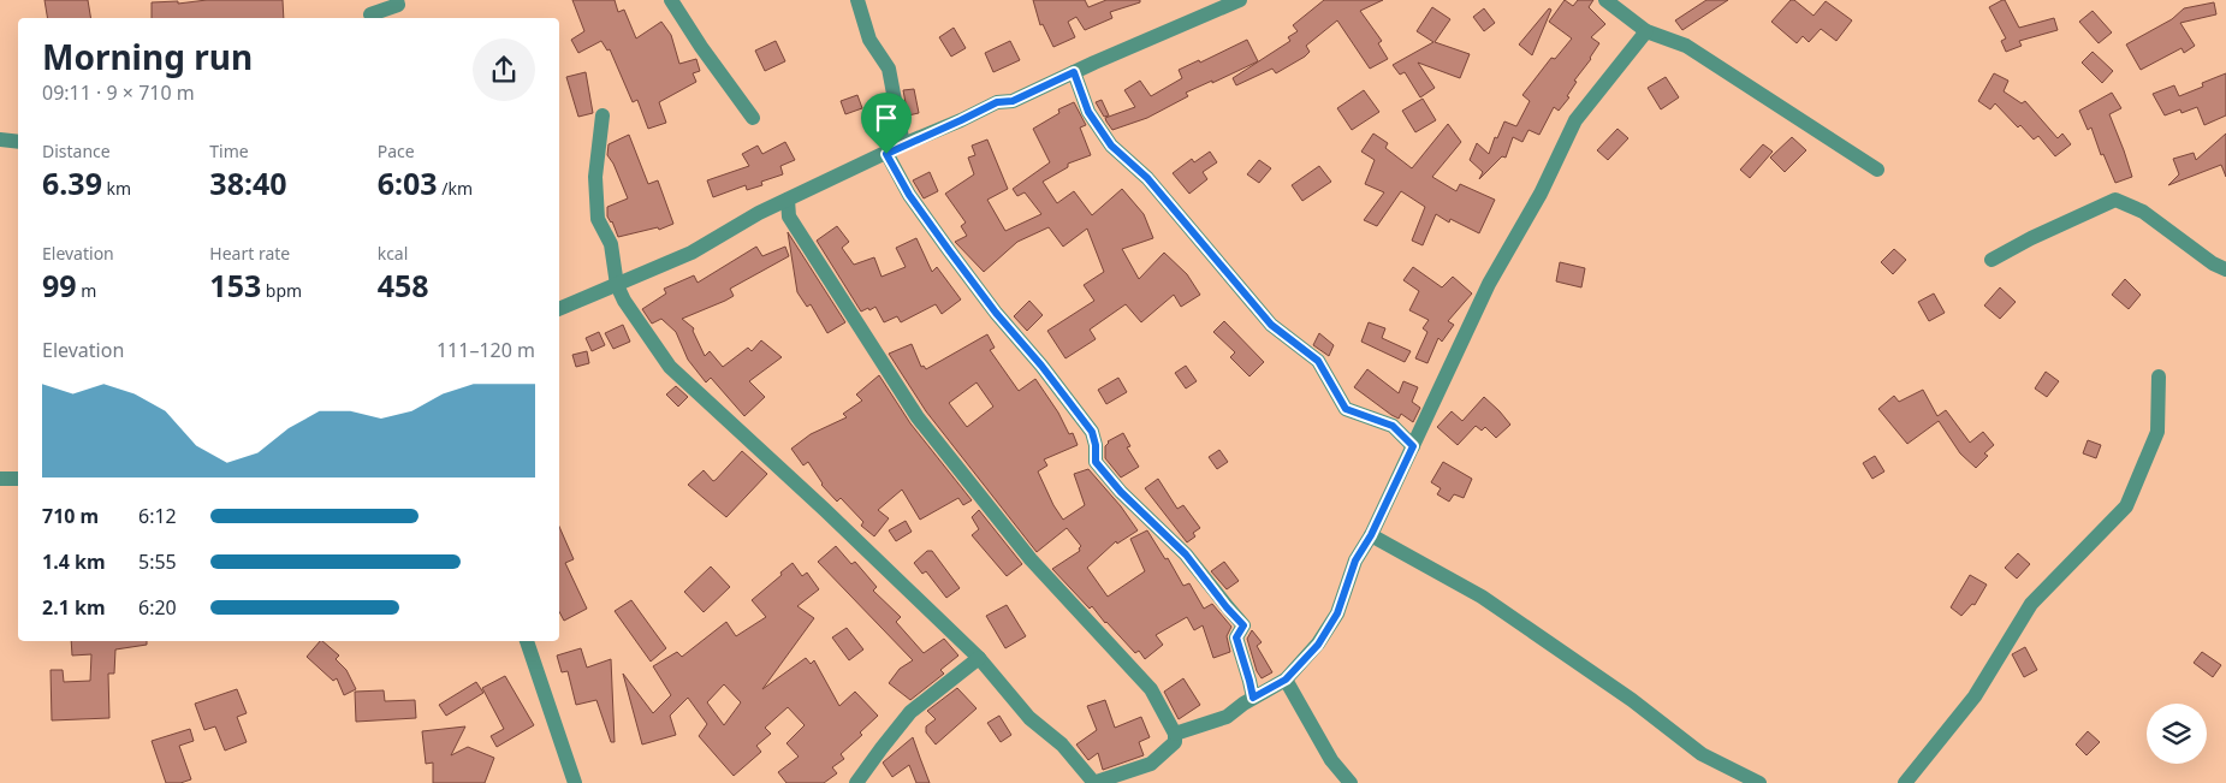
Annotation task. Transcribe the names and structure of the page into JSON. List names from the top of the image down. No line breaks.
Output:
{"page":{"heading":["Morning run","09:11 · 9 × 710 m"],"stats":[["Distance","6.39 km"],["Time","38:40"],["Pace","6:03 /km"],["Elevation","99 m"],["Heart rate","153 bpm"],["kcal","458"]],"chart":["Elevation","111–120 m"],"list":[{"name":"710 m","note":"6:12"},{"name":"1.4 km","note":"5:55"},{"name":"2.1 km","note":"6:20"}]}}
